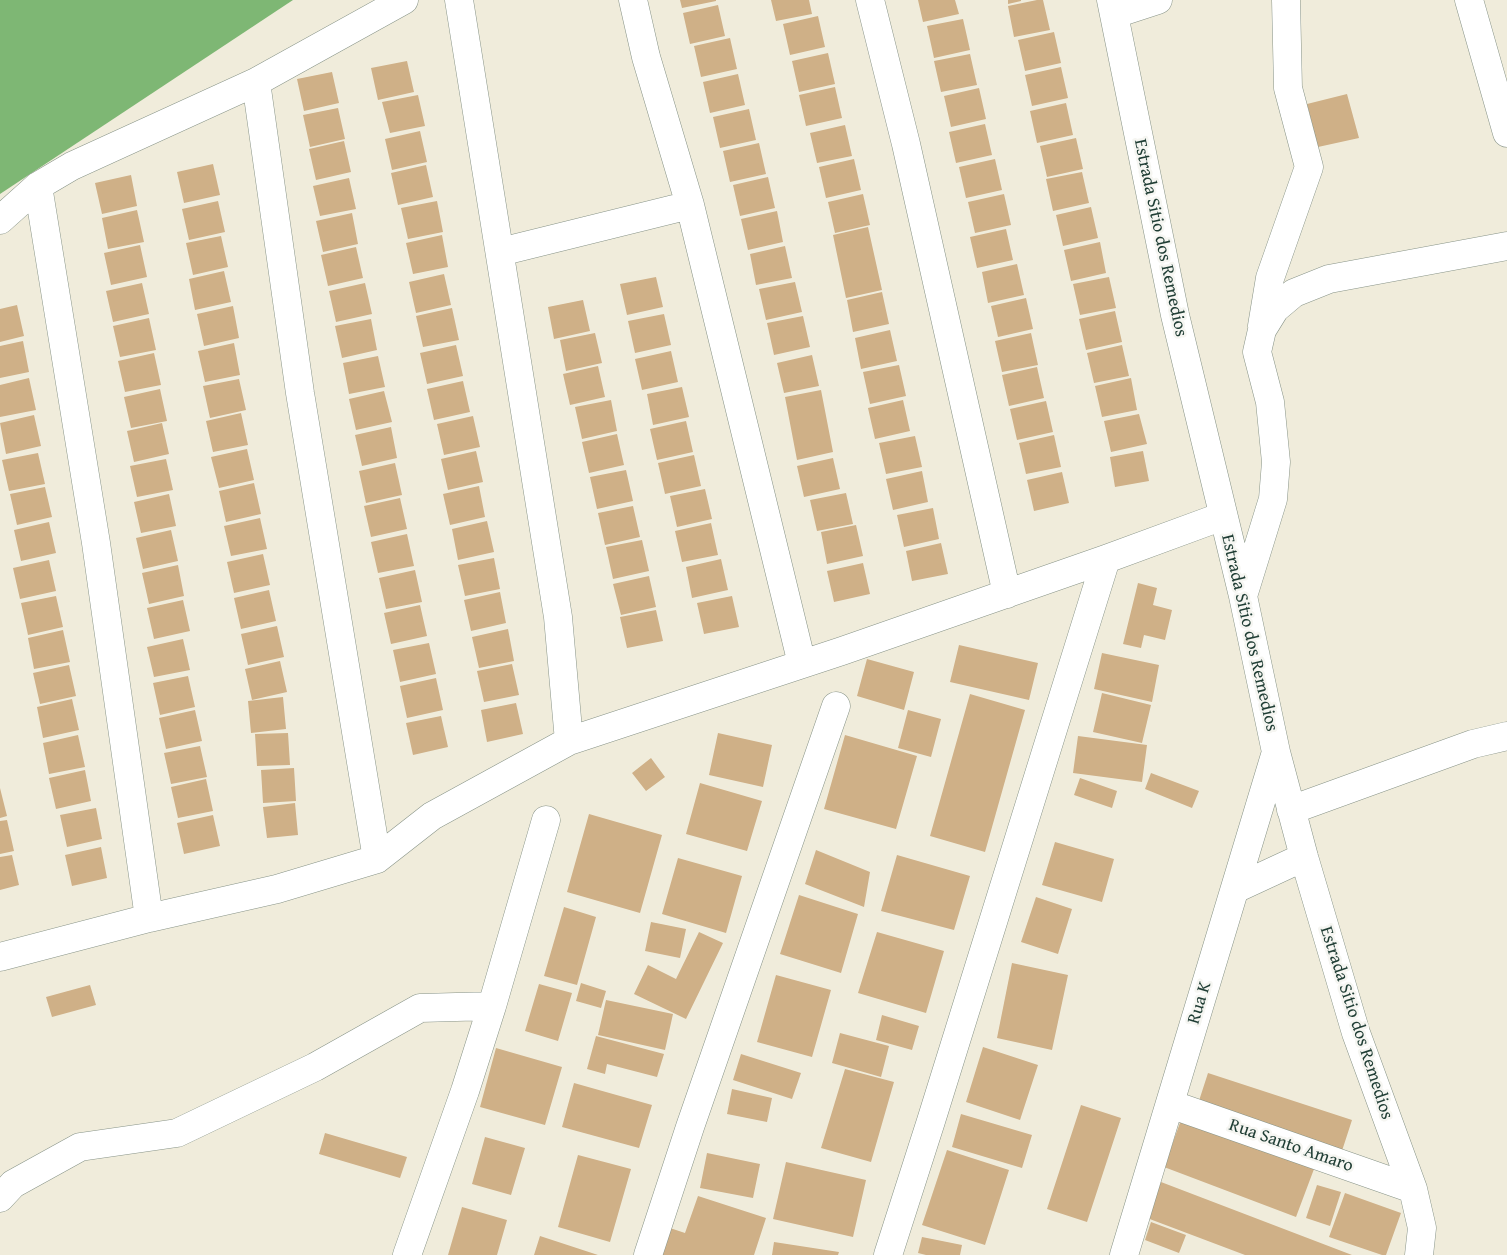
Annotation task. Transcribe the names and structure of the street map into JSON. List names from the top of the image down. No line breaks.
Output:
{"streets":{"street":["Estrada Sitio dos Remedios","Rua K","Rua Santo Amaro"]},"crossings":[["Estrada Sitio dos Remedios","Rua K"],["Estrada Sitio dos Remedios","Rua Santo Amaro"],["Rua K","Rua Santo Amaro"]]}
